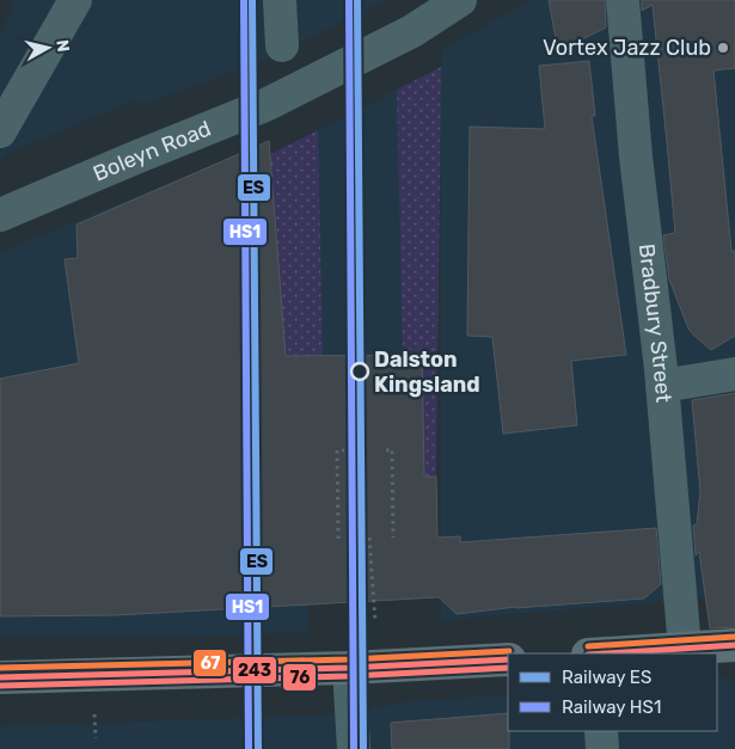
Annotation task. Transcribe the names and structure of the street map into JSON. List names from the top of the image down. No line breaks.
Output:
{"streets":{"street":["Boleyn Road","Bradbury Street"]},"places":["Vortex Jazz Club","Dalston Kingsland"],"lines":["rail line ES","rail line HS1","transit line 67","transit line 243","transit line 76"],"legend":["Railway ES","Railway HS1"],"north":"right"}
